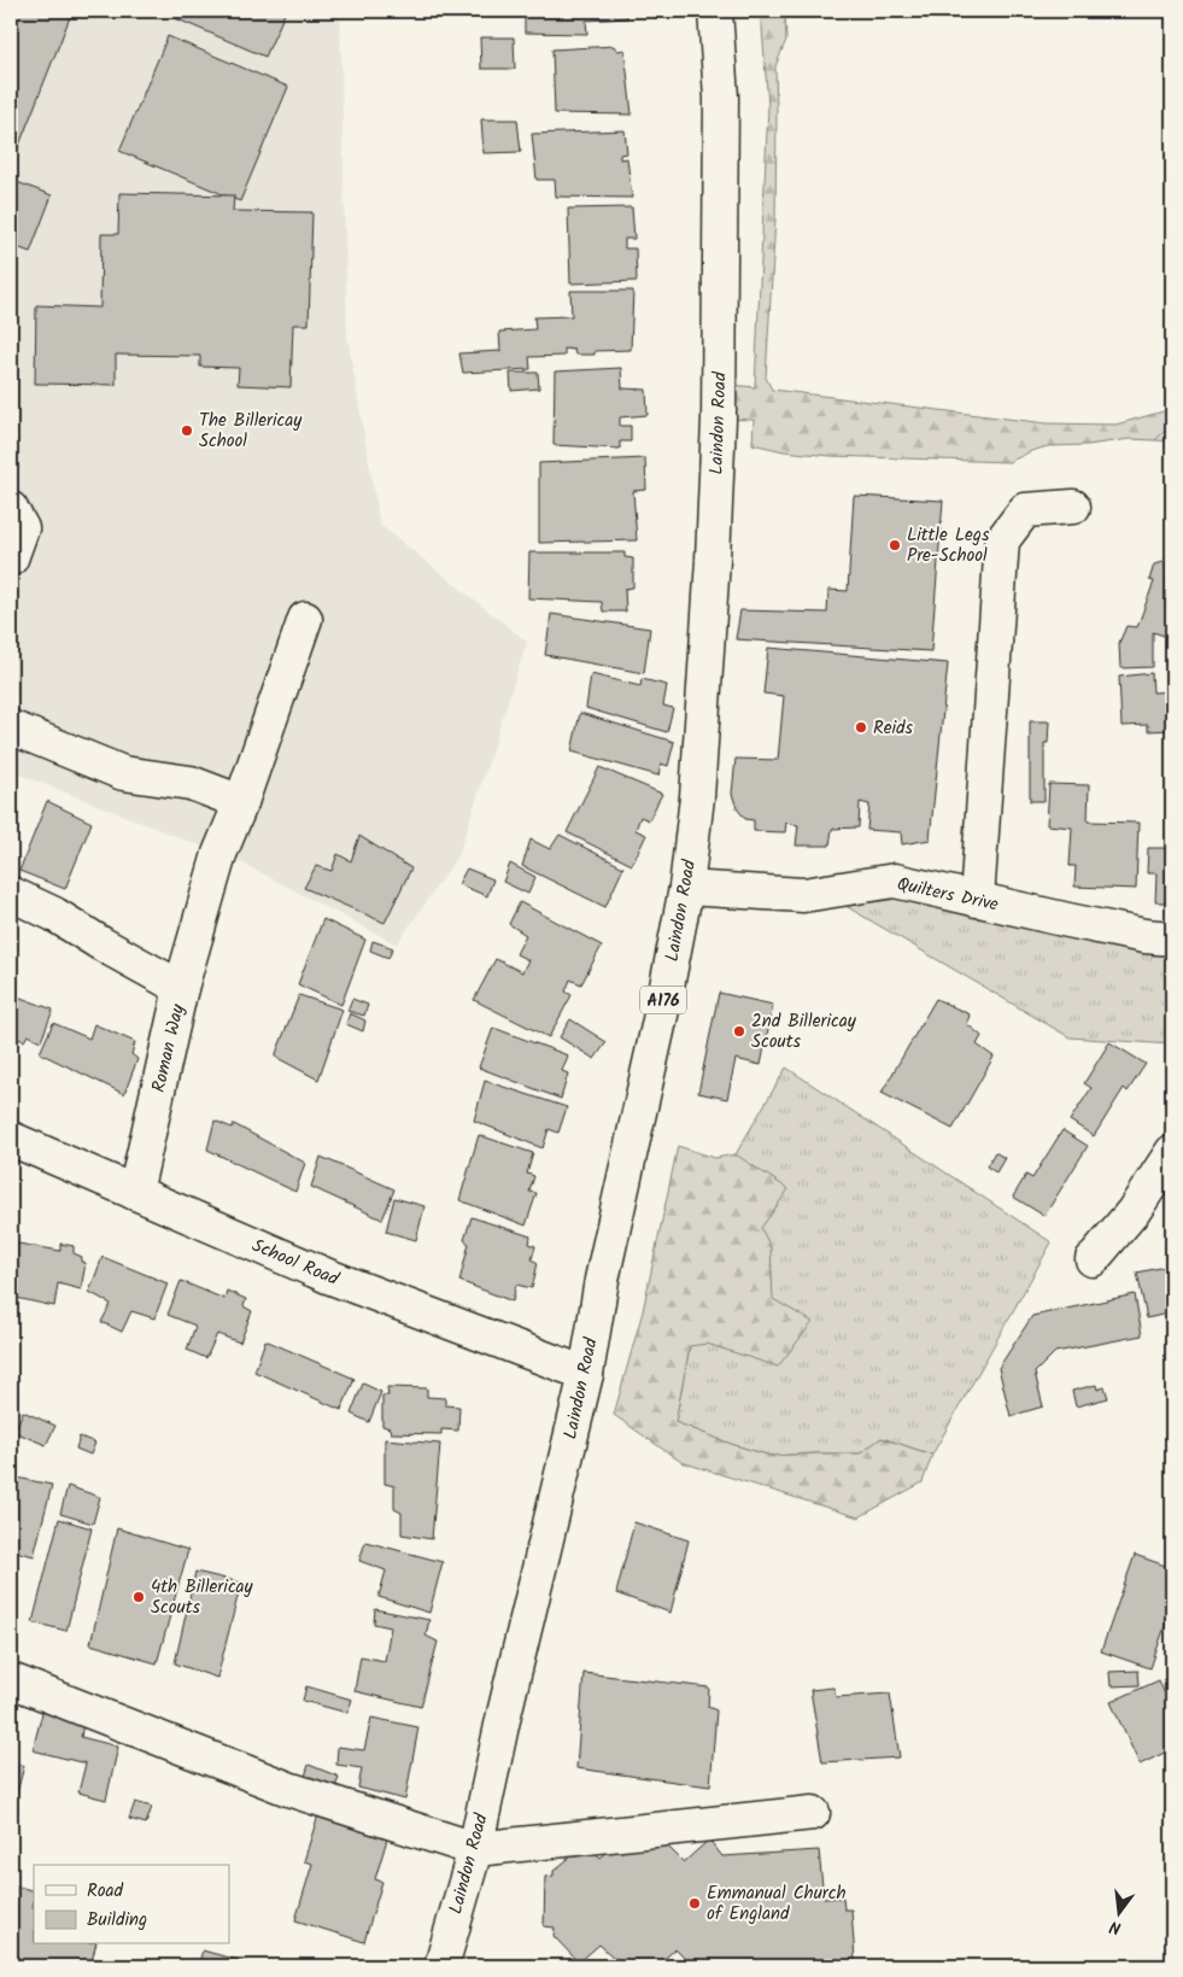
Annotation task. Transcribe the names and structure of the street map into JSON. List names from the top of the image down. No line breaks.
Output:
{"streets":{"main road":["Laindon Road","Quilters Drive","A176","Roman Way","School Road"]},"crossings":[["Laindon Road","Quilters Drive"],["Laindon Road","School Road"],["Roman Way","School Road"]],"places":["The Billericay School","Little Legs Pre-School","Reids","2nd Billericay Scouts","4th Billericay Scouts","Emmanual Church of England"],"legend":["Road","Building"],"north":"bottom"}
